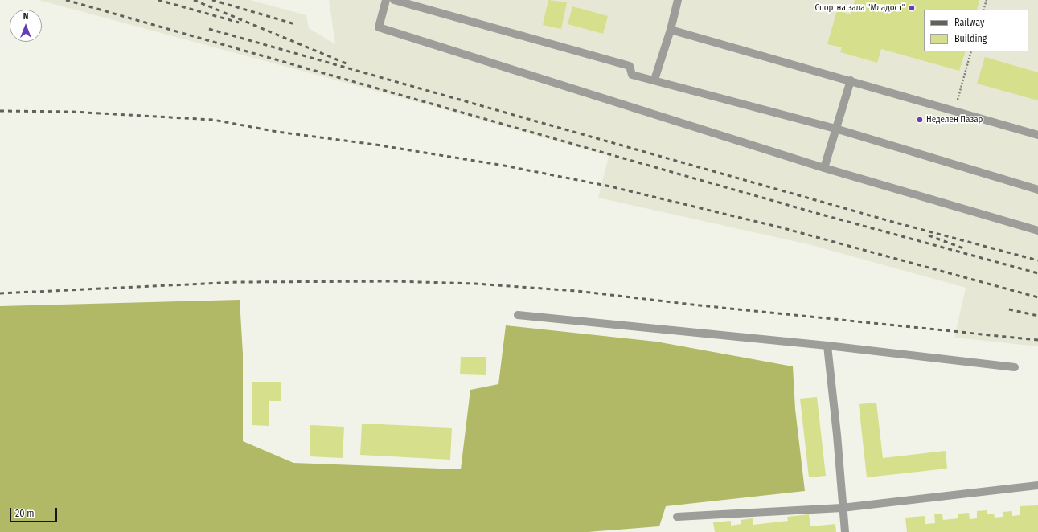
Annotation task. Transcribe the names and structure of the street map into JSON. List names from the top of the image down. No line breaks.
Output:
{"places":["Спортна зала \"Младост\"","Неделен Пазар"],"legend":["Railway","Building"],"scale_bar":"20 m","north":"top"}
